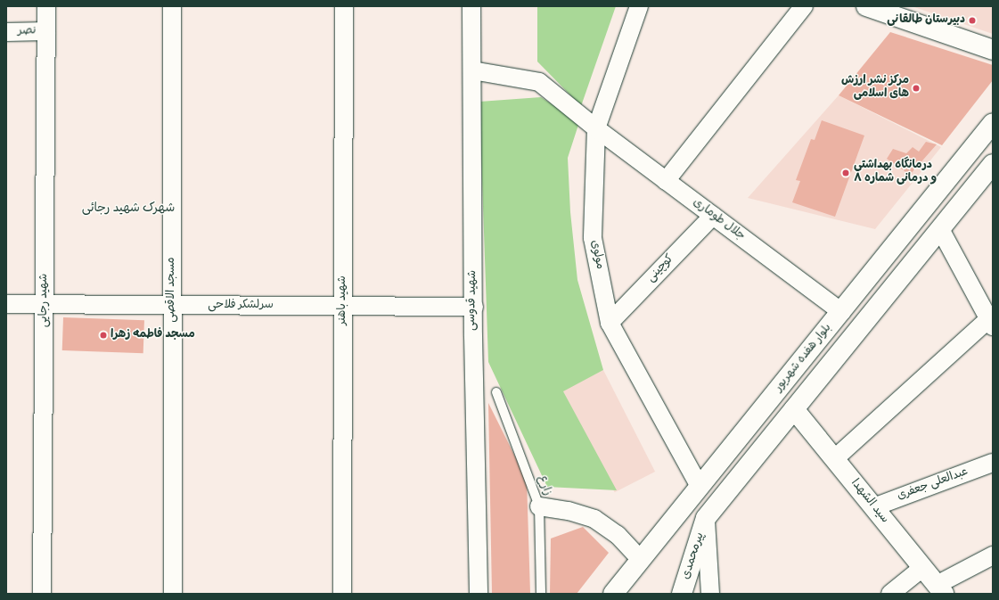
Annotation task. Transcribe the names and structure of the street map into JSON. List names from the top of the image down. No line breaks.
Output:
{"streets":{"main road":["بلوار هفده شهریور","سید الشهدا","پیرمحمدی"],"street":["نصر","جلال طوماری","مولوی","کوچینی","مسجد الاقصی","شهید رجایی","شهید باهنر","شهید قدوسی","سرلشکر فلاحی","عبدالعلی جعفری"],"lane":["زارع"]},"crossings":[["نصر","شهید رجایی"],["جلال طوماری","مولوی"],["جلال طوماری","کوچینی"],["جلال طوماری","شهید قدوسی"],["جلال طوماری","بلوار هفده شهریور"],["مولوی","کوچینی"],["مولوی","بلوار هفده شهریور"],["مسجد الاقصی","سرلشکر فلاحی"],["شهید رجایی","سرلشکر فلاحی"],["شهید باهنر","سرلشکر فلاحی"],["شهید قدوسی","سرلشکر فلاحی"],["عبدالعلی جعفری","سید الشهدا"]],"districts":["شهرک شهید رجائی"],"places":["دبیرستان طالقانی","مرکز نشر ارزش های اسلامی","درمانگاه بهداشتی و درمانی شماره ۸","مسجد فاطمه زهرا"]}
